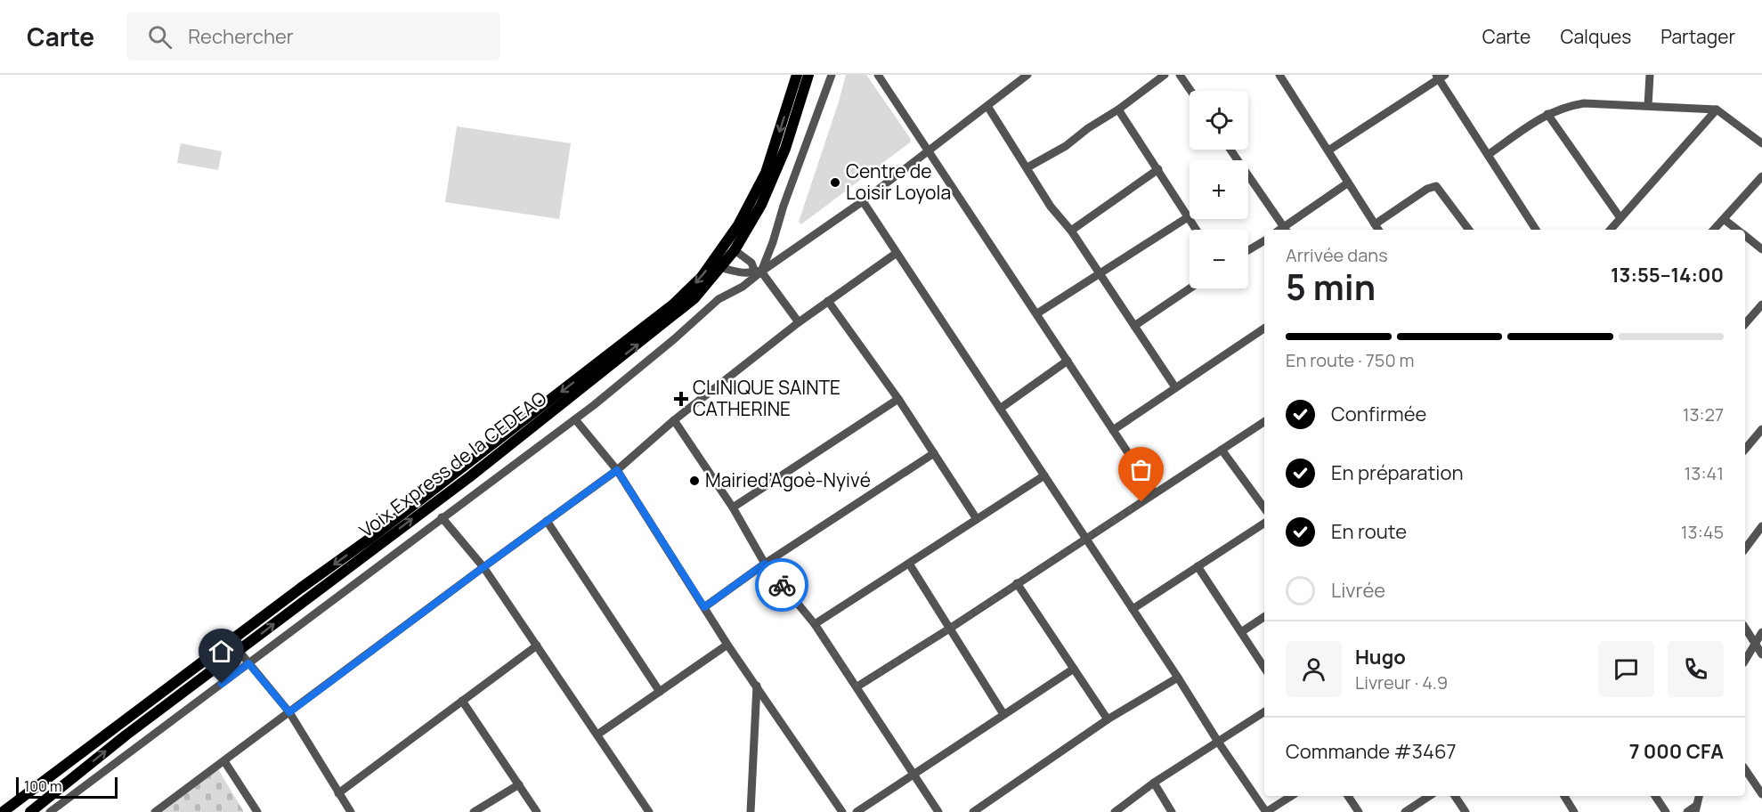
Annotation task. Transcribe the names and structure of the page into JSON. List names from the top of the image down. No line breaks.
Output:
{"streets":{"main road":["Voix Express de la CEDEAO"]},"places":{"other":["Centre de Loisir Loyola","Mairied'Agoè-Nyivé"],"health":["CLINIQUE SAINTE CATHERINE"]},"scale_bar":"100 m","page":{"header":"Carte","search":"Rechercher","nav":["Carte","Calques","Partager"],"map_buttons":["+","−"],"heading":["5 min","Arrivée dans","13:55–14:00"],"panel":["Hugo","Livreur · 4.9","Commande #3467","7 000 CFA"],"bar":"En route · 750 m","list":[["Confirmée","13:27"],["En préparation","13:41"],["En route","13:45"],"Livrée"],"scale":"100 m"}}
